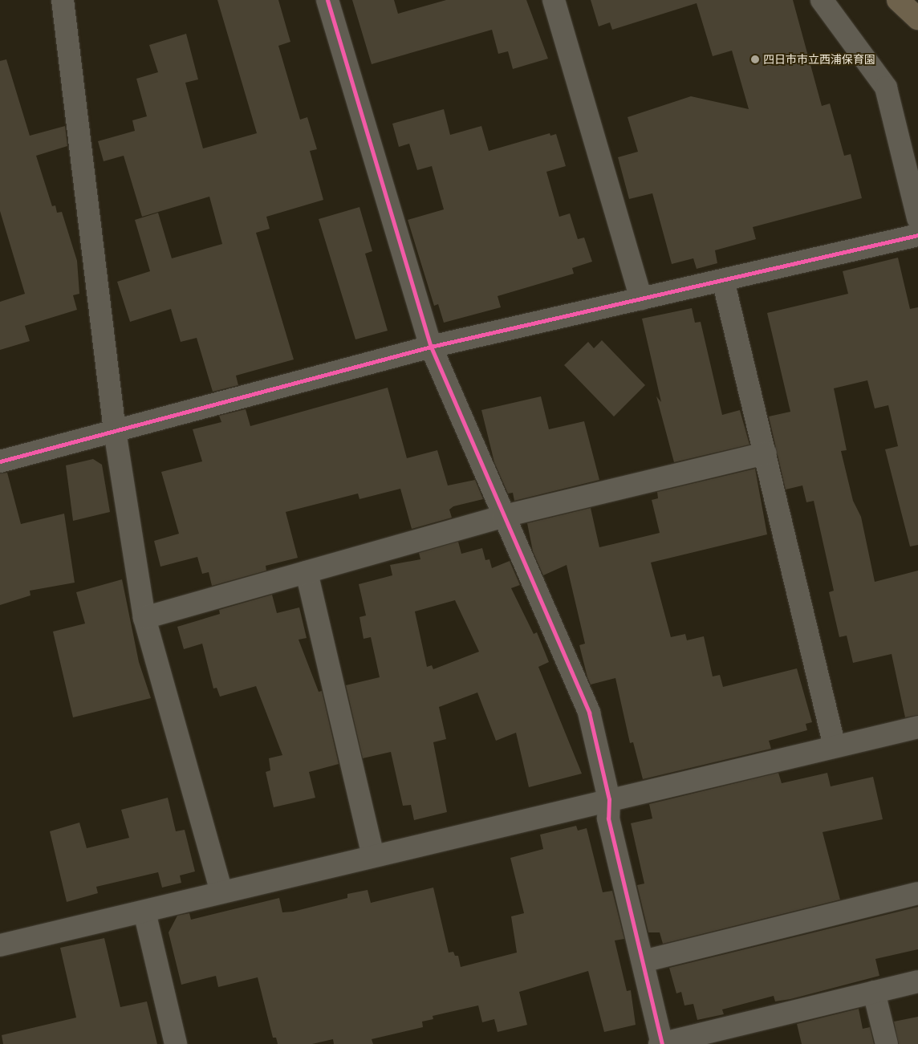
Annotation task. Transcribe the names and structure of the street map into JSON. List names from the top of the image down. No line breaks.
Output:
{"places":["四日市市立西浦保育園"]}
